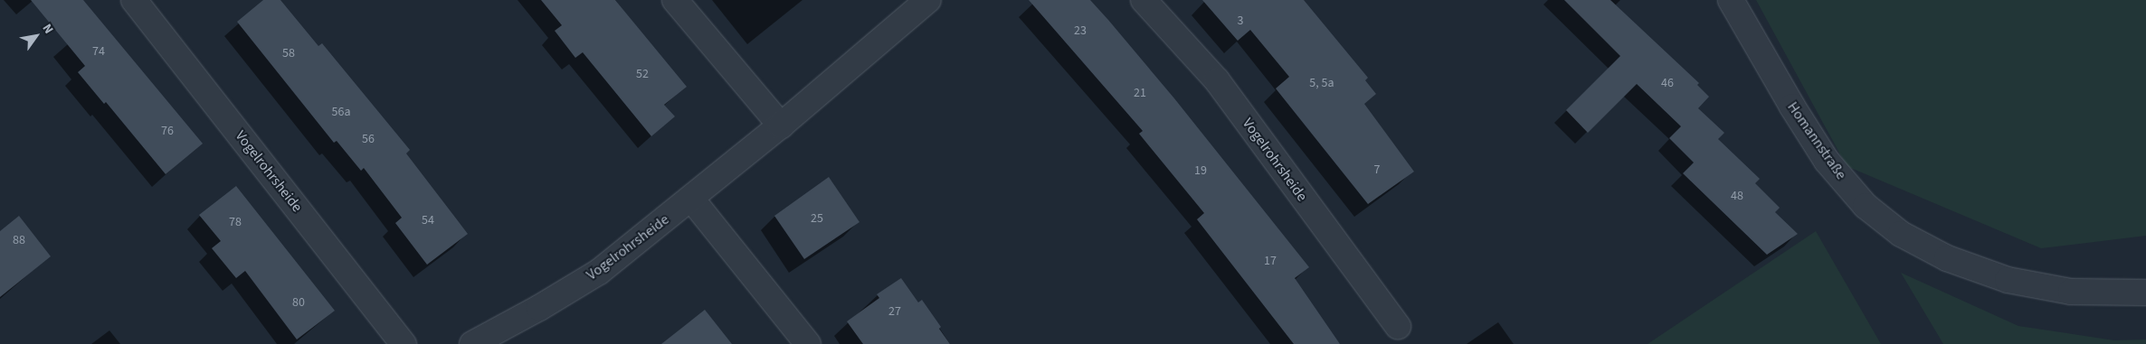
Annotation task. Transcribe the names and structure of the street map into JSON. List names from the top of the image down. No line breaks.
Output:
{"streets":{"street":["Homannstraße","Vogelrohrsheide"]},"house_numbers":["3","23","74","58","52","5, 5a","46","21","56a","76","56","7","19","48","25","54","78","88","17","80","27"],"north":"top right"}
